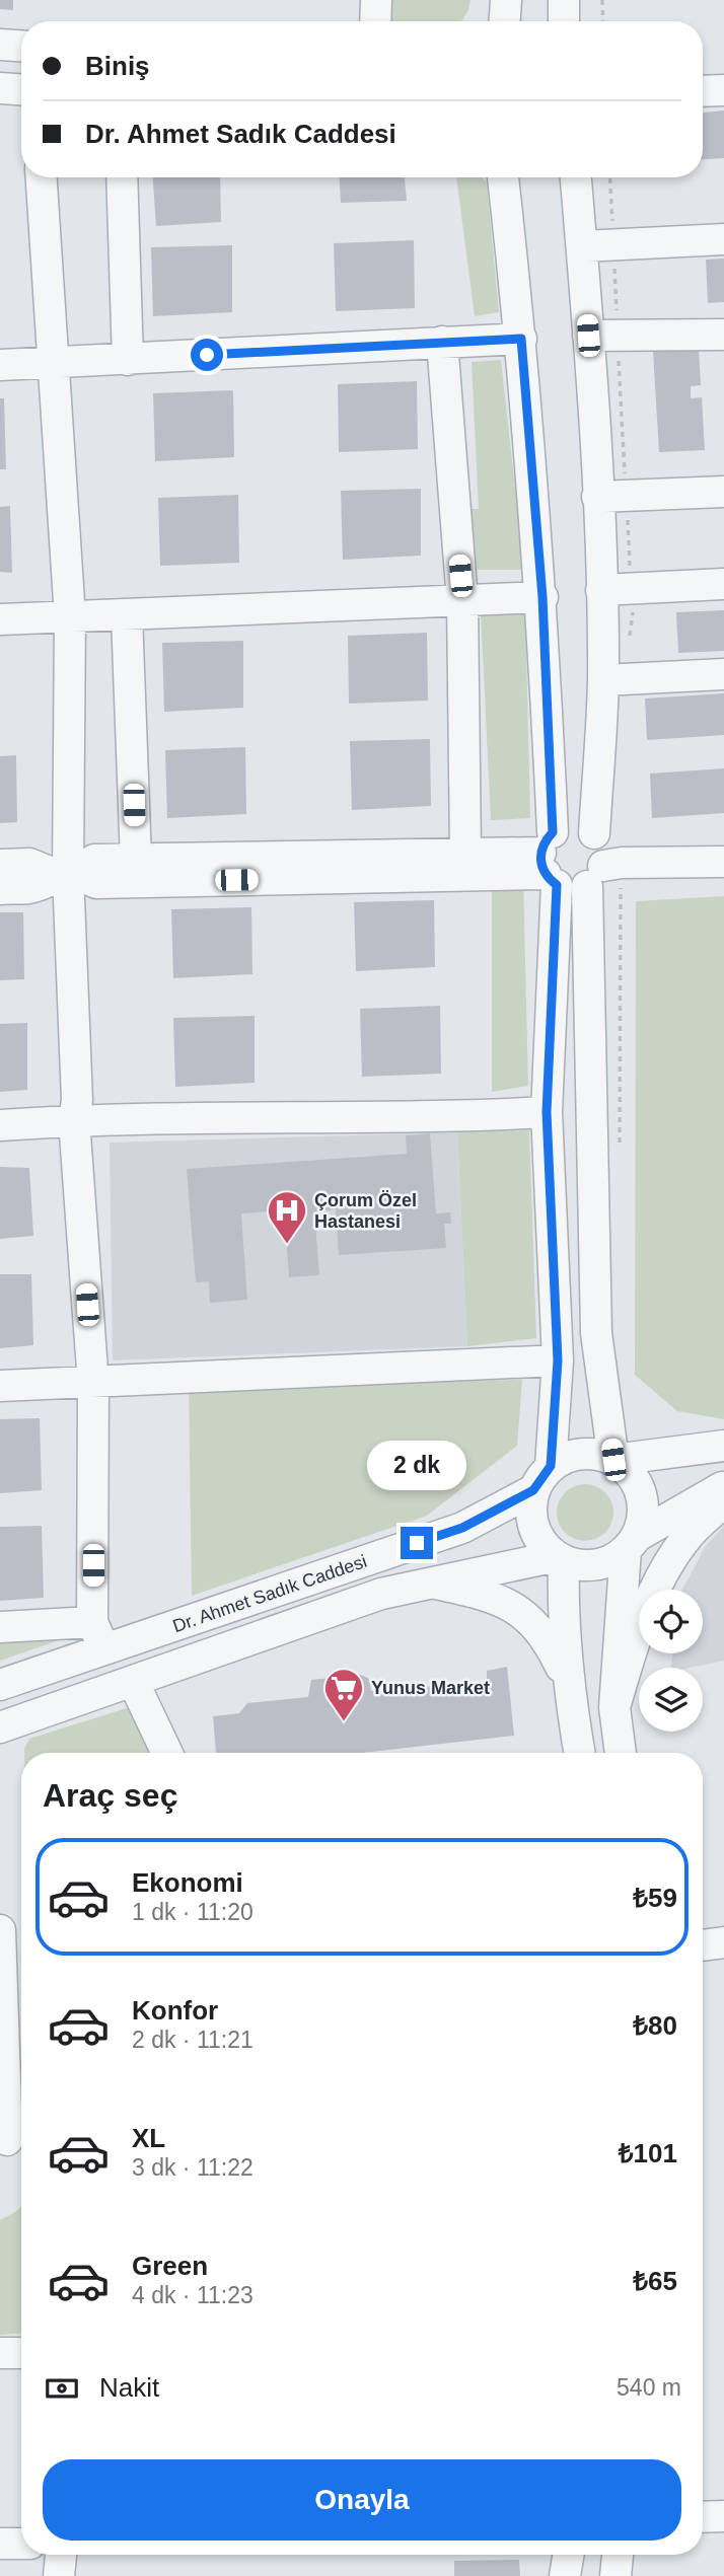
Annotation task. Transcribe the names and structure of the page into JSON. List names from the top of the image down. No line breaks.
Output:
{"streets":{"street":["Dr. Ahmet Sadık Caddesi"]},"places":{"hospital":["Çorum Özel Hastanesi"],"supermarket":["Yunus Market"]},"page":{"banner":["Biniş","Dr. Ahmet Sadık Caddesi"],"bubble":"2 dk","heading":"Araç seç","list":[{"name":"Ekonomi","note":"1 dk · 11:20","value":"₺59"},{"name":"Konfor","note":"2 dk · 11:21","value":"₺80"},{"name":"XL","note":"3 dk · 11:22","value":"₺101"},{"name":"Green","note":"4 dk · 11:23","value":"₺65"}],"pay":["Nakit","540 m"],"buttons":"Onayla"}}
